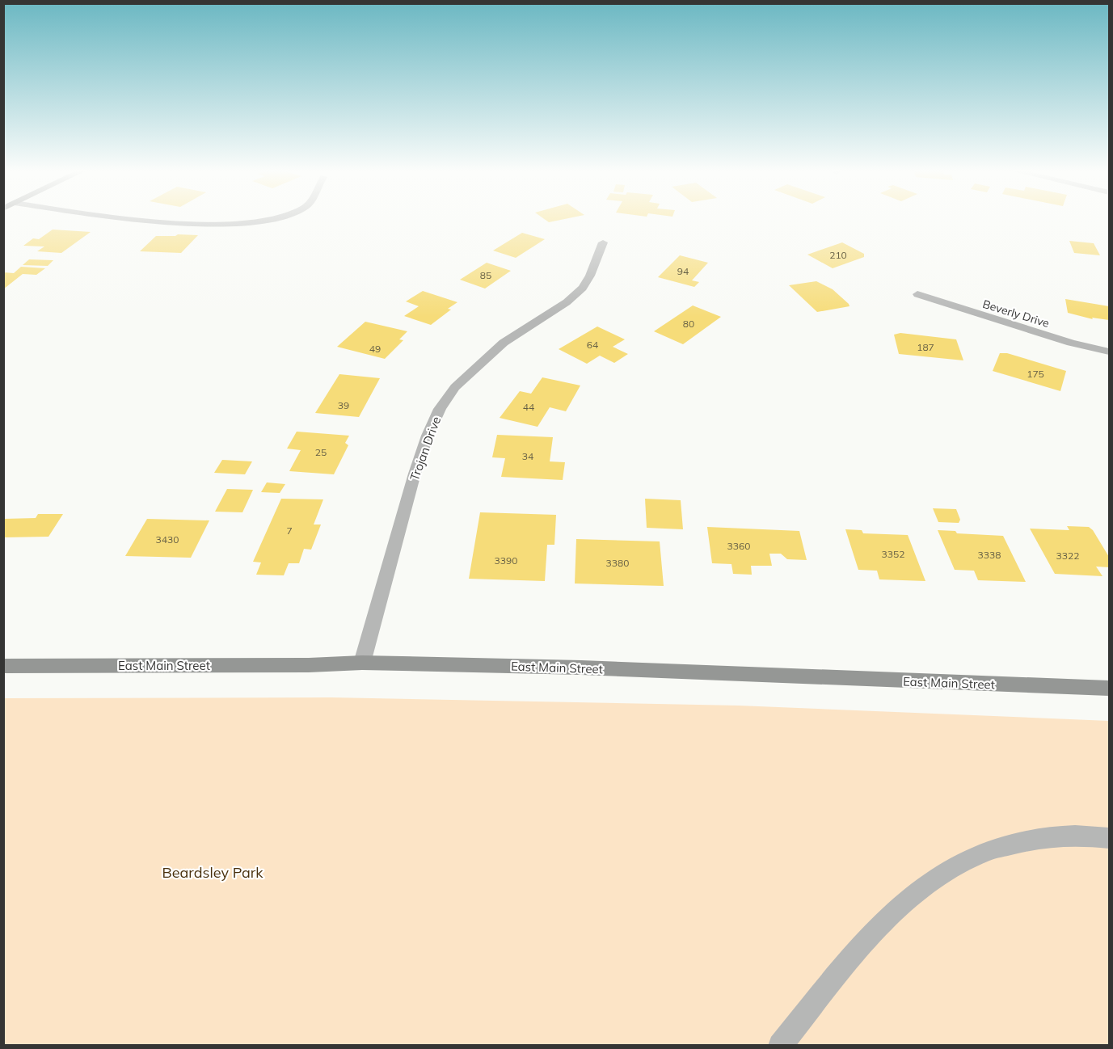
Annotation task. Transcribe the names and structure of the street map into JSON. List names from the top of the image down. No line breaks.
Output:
{"streets":{"main road":["East Main Street"],"street":["Beverly Drive","Trojan Drive"]},"crossings":[["Trojan Drive","East Main Street"]],"parks":["Beardsley Park"],"house_numbers":["210","94","85","80","64","187","49","175","39","44","25","34","7","3430","3360","3352","3338","3322","3390","3380"]}
